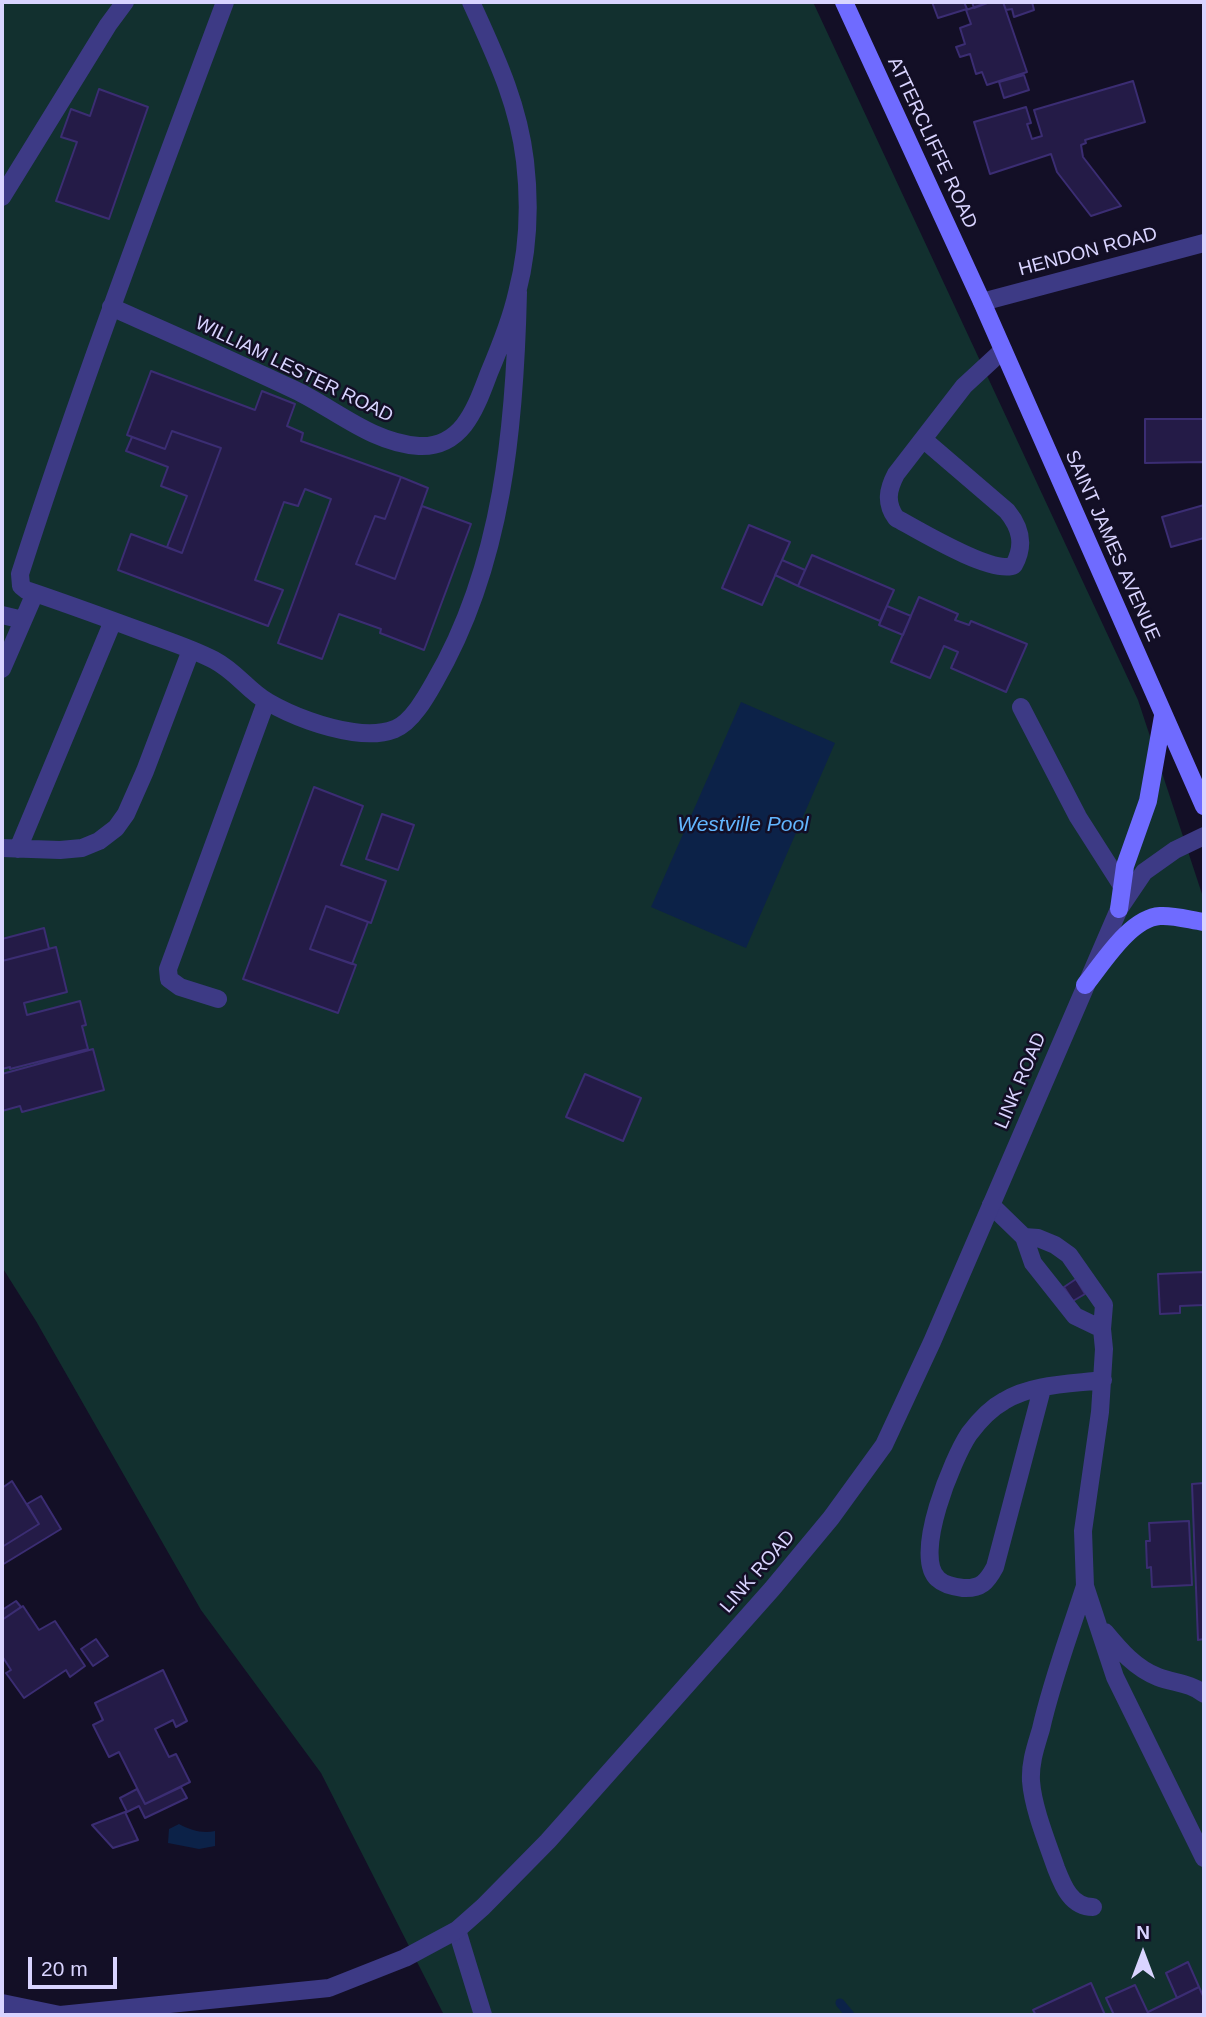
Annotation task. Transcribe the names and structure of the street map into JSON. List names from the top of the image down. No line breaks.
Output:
{"streets":{"main road":["ATTERCLIFFE ROAD","SAINT JAMES AVENUE"],"street":["HENDON ROAD","WILLIAM LESTER ROAD","LINK ROAD"]},"crossings":[["ATTERCLIFFE ROAD","HENDON ROAD"],["ATTERCLIFFE ROAD","SAINT JAMES AVENUE"],["HENDON ROAD","SAINT JAMES AVENUE"]],"water":["Westville Pool"],"scale_bar":"20 m","north":"top"}
